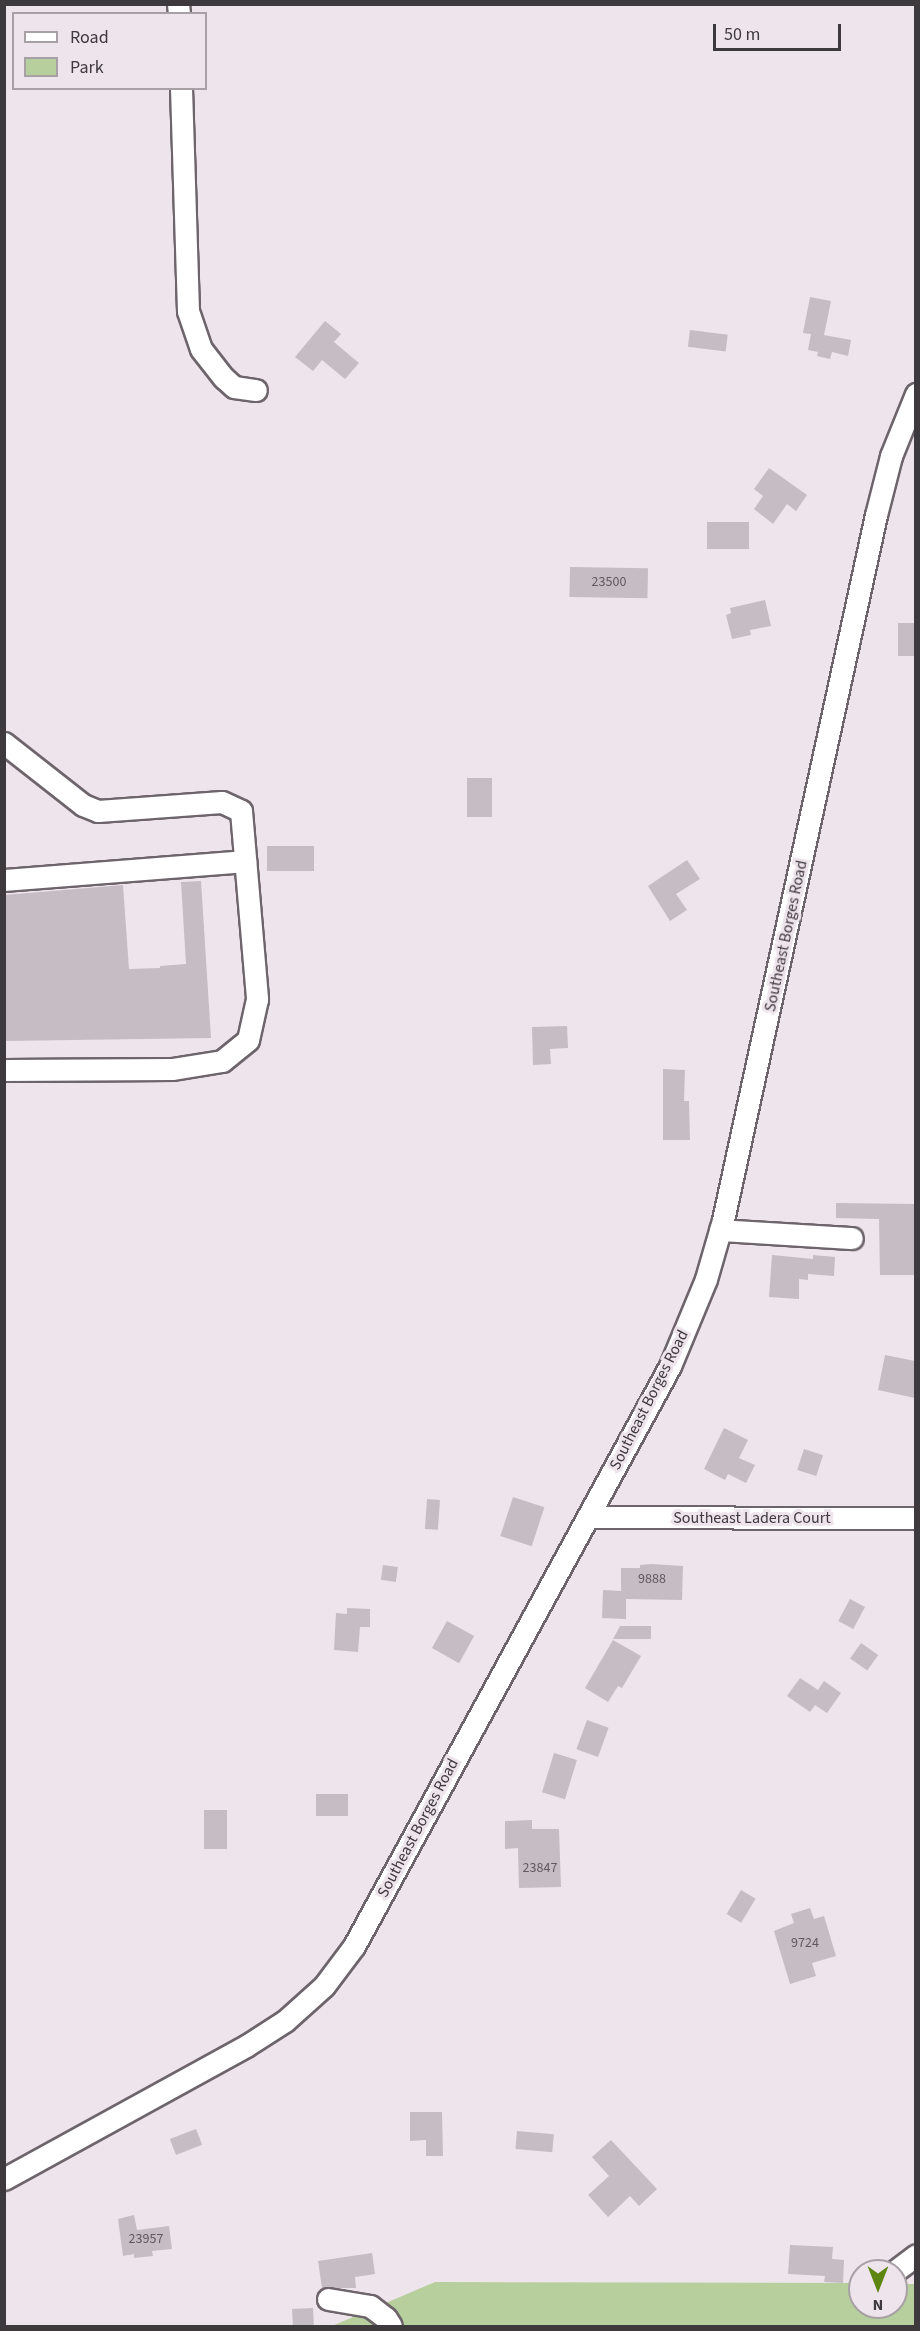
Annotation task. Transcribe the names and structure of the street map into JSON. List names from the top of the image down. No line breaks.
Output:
{"streets":{"street":["Southeast Borges Road","Southeast Ladera Court"]},"crossings":[["Southeast Borges Road","Southeast Ladera Court"]],"house_numbers":["23500","9888","23847","9724","23957"],"legend":["Road","Park"],"scale_bar":"50 m","north":"bottom"}
